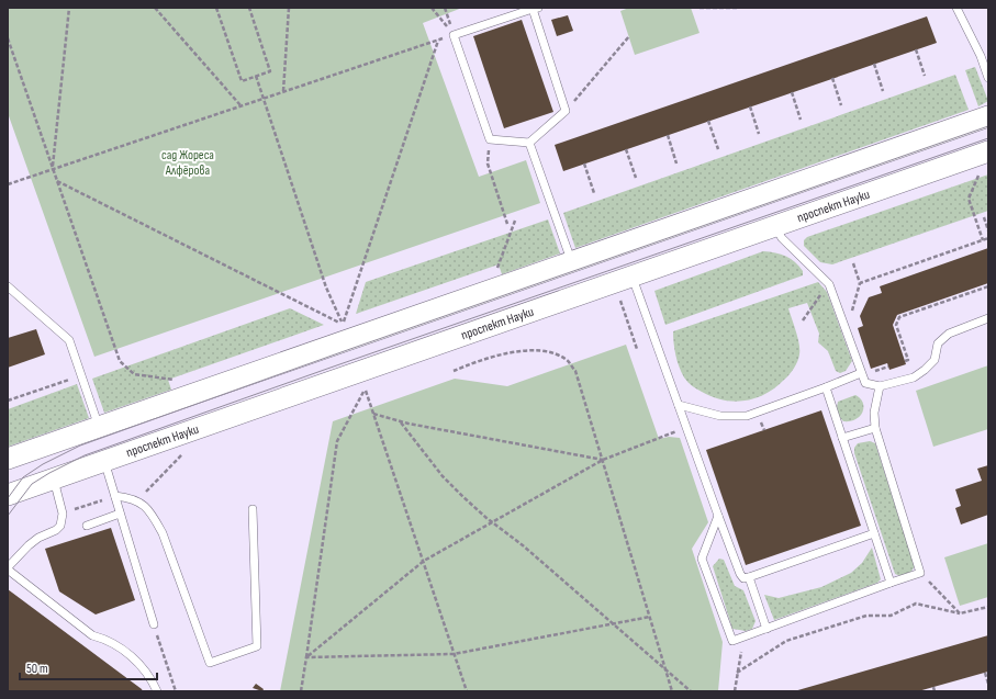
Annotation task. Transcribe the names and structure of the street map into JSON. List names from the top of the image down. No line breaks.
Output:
{"streets":{"main road":["проспект Науки"]},"parks":["сад Жореса Алфёрова"],"scale_bar":"50 m"}
